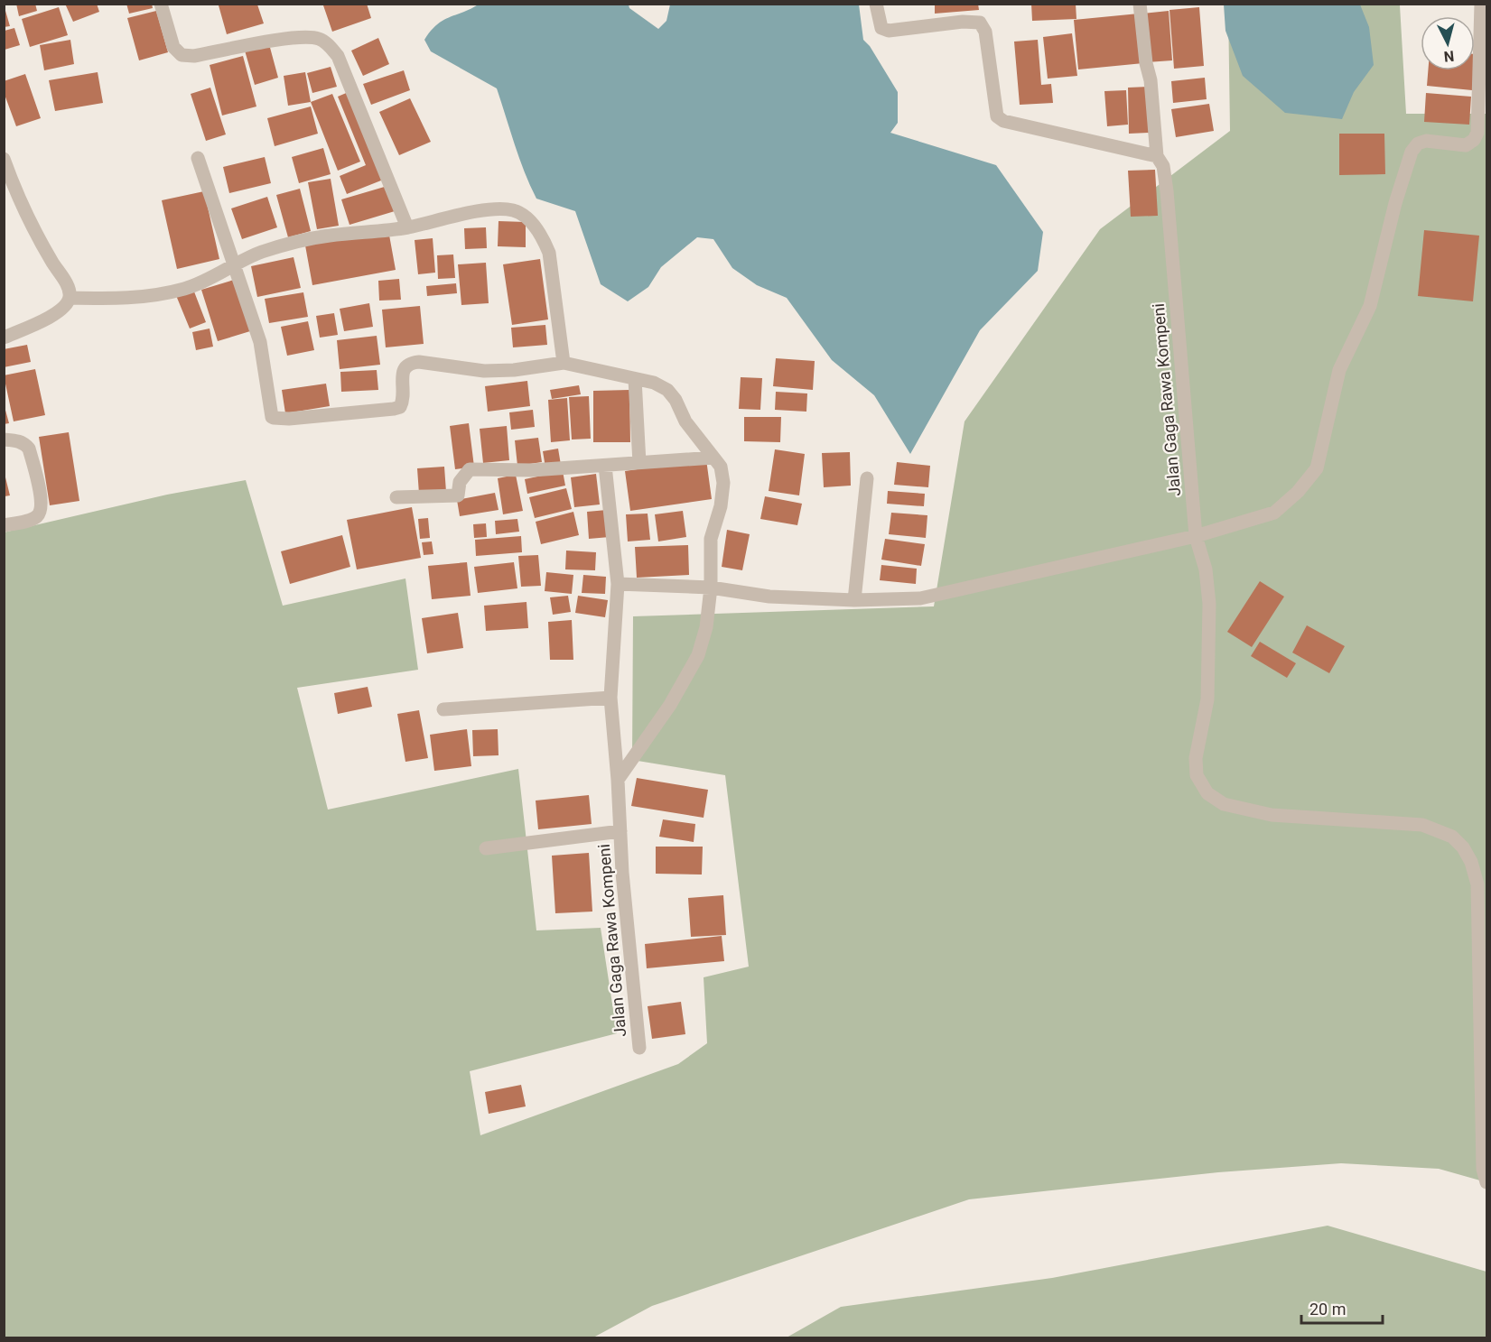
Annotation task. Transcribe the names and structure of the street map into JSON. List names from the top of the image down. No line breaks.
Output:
{"streets":{"street":["Jalan Gaga Rawa Kompeni"]},"scale_bar":"20 m","north":"bottom"}
